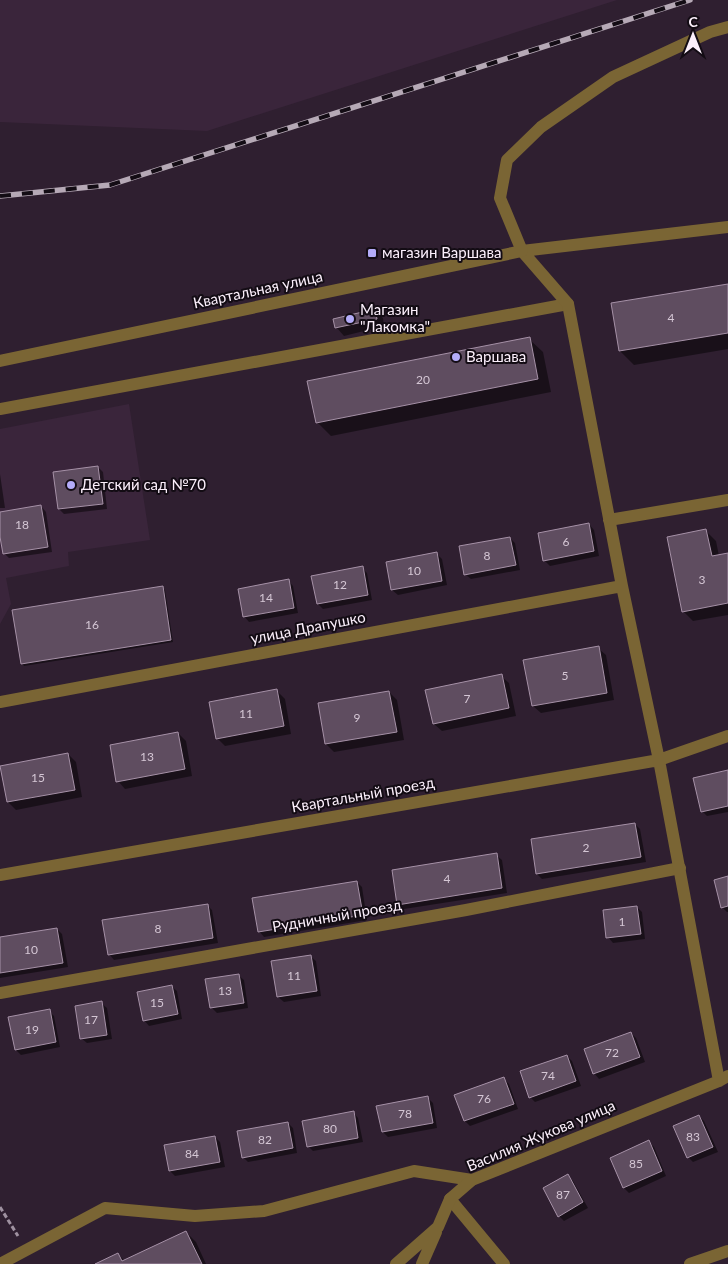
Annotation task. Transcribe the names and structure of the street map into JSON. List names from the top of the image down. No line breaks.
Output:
{"streets":{"street":["Квартальная улица","улица Драпушко","Квартальный проезд","Рудничный проезд","Василия Жукова улица"]},"places":{"transit":["магазин Варшава"],"other":["Магазин \"Лакомка\"","Варшава","Детский сад №70"]},"house_numbers":["4","20","18","6","8","10","3","12","14","16","5","7","11","9","13","15","2","4","1","8","10","11","13","15","17","19","72","74","76","78","80","83","82","84","85","87"],"north":"top"}
